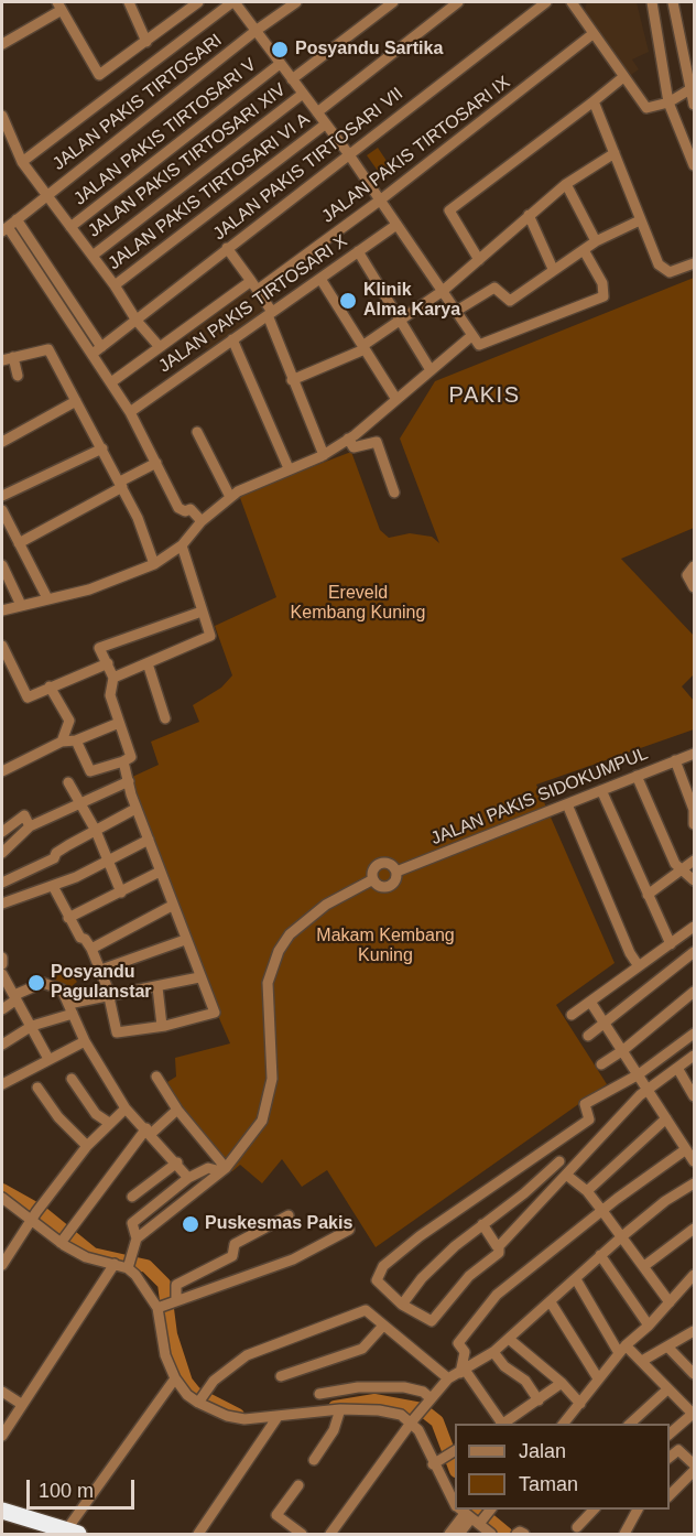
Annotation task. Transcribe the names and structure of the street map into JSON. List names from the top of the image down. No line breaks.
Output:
{"streets":{"street":["JALAN PAKIS TIRTOSARI","JALAN PAKIS TIRTOSARI V","JALAN PAKIS TIRTOSARI IX","JALAN PAKIS TIRTOSARI XIV","JALAN PAKIS TIRTOSARI VII","JALAN PAKIS TIRTOSARI VI A","JALAN PAKIS TIRTOSARI X","JALAN PAKIS SIDOKUMPUL"]},"districts":["PAKIS"],"parks":["Ereveld Kembang Kuning","Makam Kembang Kuning"],"places":["Posyandu Sartika","Klinik Alma Karya","Posyandu Pagulanstar","Puskesmas Pakis"],"legend":["Jalan","Taman"],"scale_bar":"100 m"}
